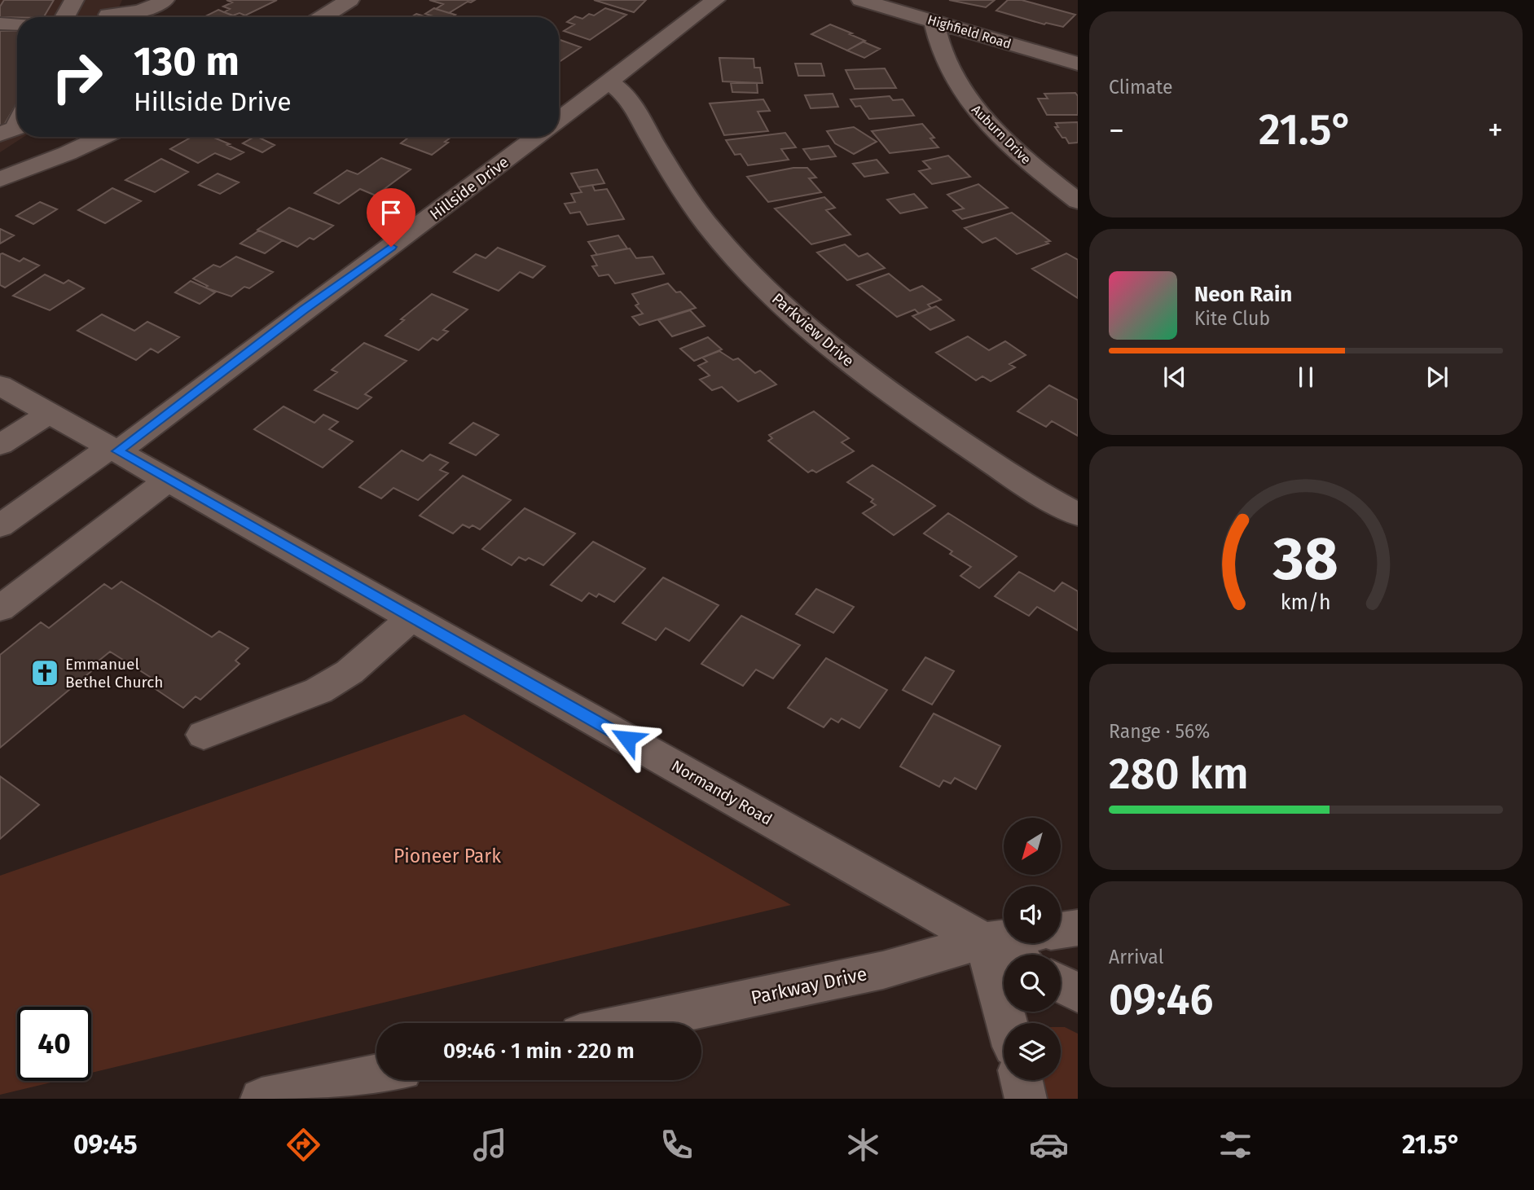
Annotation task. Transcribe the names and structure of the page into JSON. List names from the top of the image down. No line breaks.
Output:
{"streets":{"street":["Highfield Road","Auburn Drive","Hillside Drive","Parkview Drive","Normandy Road","Parkway Drive"]},"crossings":[["Highfield Road","Auburn Drive"],["Hillside Drive","Normandy Road"],["Normandy Road","Parkway Drive"]],"parks":["Pioneer Park"],"places":{"church":["Emmanuel Bethel Church"]},"north":"bottom left","page":{"tile":["Climate",["Range · 56%","280 km"],["Arrival","09:46"]],"turn":["130 m","Hillside Drive"],"heat":["−","21.5°","+"],"song":["Neon Rain","Kite Club"],"limit":"40","trip":"09:46 · 1 min · 220 m","tabs":["09:45","21.5°"],"gauge":["38","km/h"]}}
